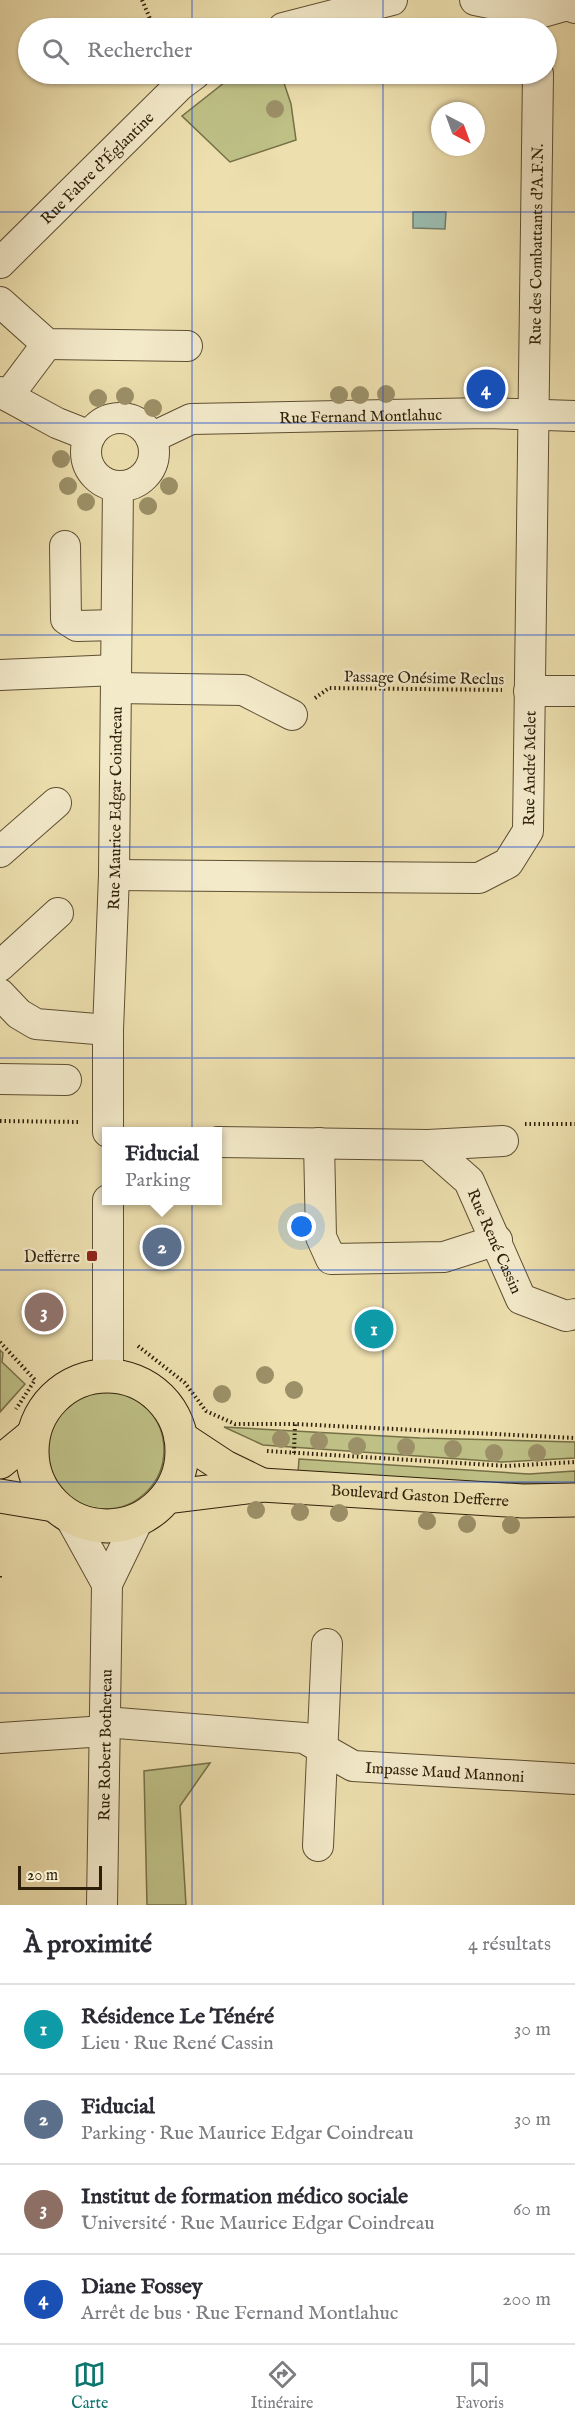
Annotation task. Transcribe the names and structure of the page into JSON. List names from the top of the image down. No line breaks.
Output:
{"streets":{"main road":["Boulevard Gaston Defferre"],"street":["Rue Fabre d'Églantine","Rue des Combattants d'A.F.N.","Rue Fernand Montlahuc","Rue André Melet","Rue Maurice Edgar Coindreau","Rue René Cassin","Rue Robert Bothereau","Impasse Maud Mannoni"],"path":["Passage Onésime Reclus"]},"crossings":[["Rue des Combattants d'A.F.N.","Rue Fernand Montlahuc"],["Rue des Combattants d'A.F.N.","Rue André Melet"],["Rue Fernand Montlahuc","Rue André Melet"],["Rue Fernand Montlahuc","Rue Maurice Edgar Coindreau"],["Passage Onésime Reclus","Rue André Melet"],["Rue André Melet","Rue Maurice Edgar Coindreau"],["Boulevard Gaston Defferre","Rue Robert Bothereau"],["Rue Robert Bothereau","Impasse Maud Mannoni"]],"places":{"transit":["Defferre"]},"scale_bar":"20 m","north":"bottom right","page":{"search":"Rechercher","pins":["4","2","3","1"],"popup":["Fiducial","Parking"],"scale":"20 m","heading":["À proximité","4 résultats"],"list":[{"mark":"1","name":"Résidence Le Ténéré","note":"Lieu · Rue René Cassin","value":"30 m"},{"mark":"2","name":"Fiducial","note":"Parking · Rue Maurice Edgar Coindreau","value":"30 m"},{"mark":"3","name":"Institut de formation médico sociale","note":"Université · Rue Maurice Edgar Coindreau","value":"60 m"},{"mark":"4","name":"Diane Fossey","note":"Arrêt de bus · Rue Fernand Montlahuc","value":"200 m"}],"nav":["Carte","Itinéraire","Favoris"]}}
